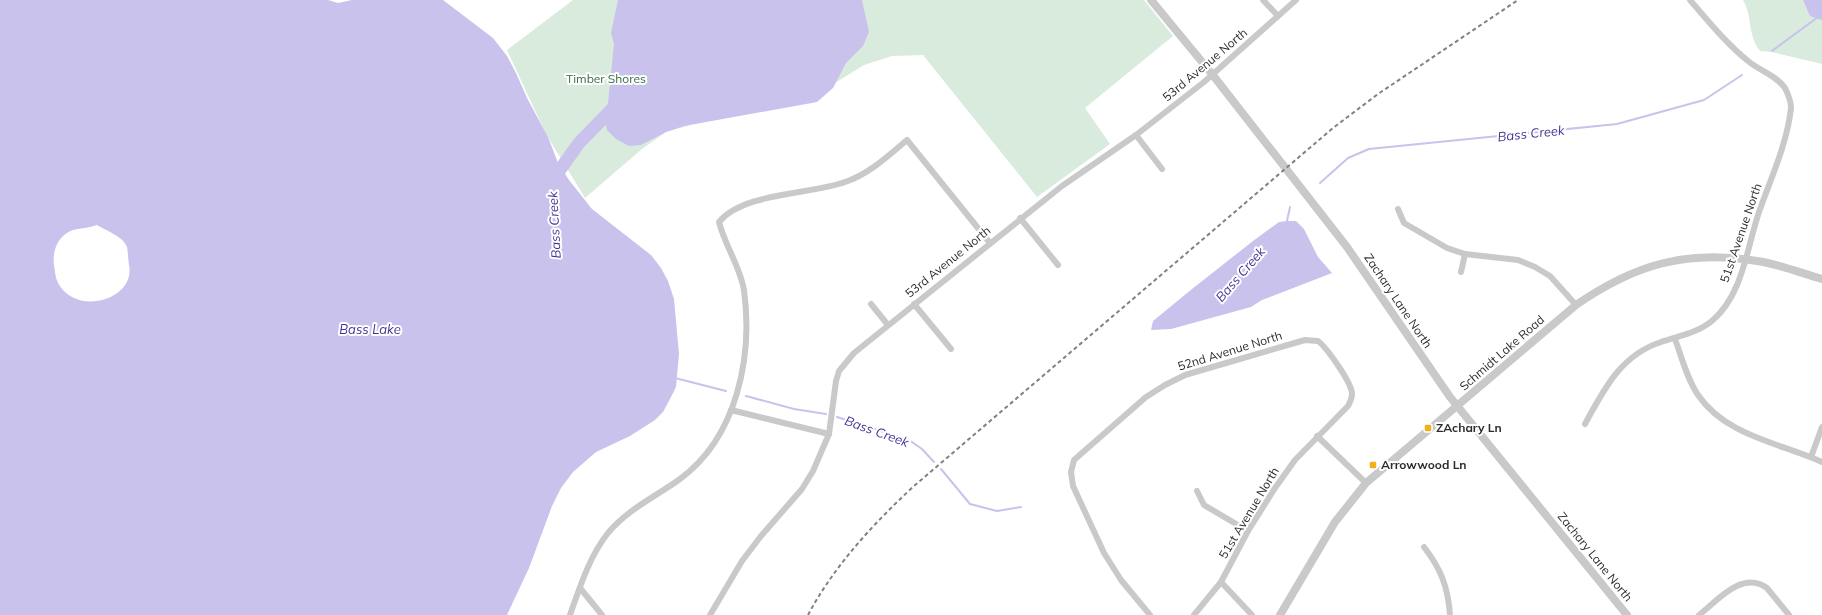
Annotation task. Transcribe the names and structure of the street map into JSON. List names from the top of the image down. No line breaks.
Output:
{"streets":{"street":["53rd Avenue North","51st Avenue North","Zachary Lane North","52nd Avenue North","Schmidt Lake Road"]},"crossings":[["53rd Avenue North","Zachary Lane North"],["51st Avenue North","52nd Avenue North"],["51st Avenue North","Schmidt Lake Road"],["Zachary Lane North","Schmidt Lake Road"]],"water":["Bass Creek","Bass Lake"],"parks":["Timber Shores"],"places":{"transit":["ZAchary Ln","Arrowwood Ln"]}}
